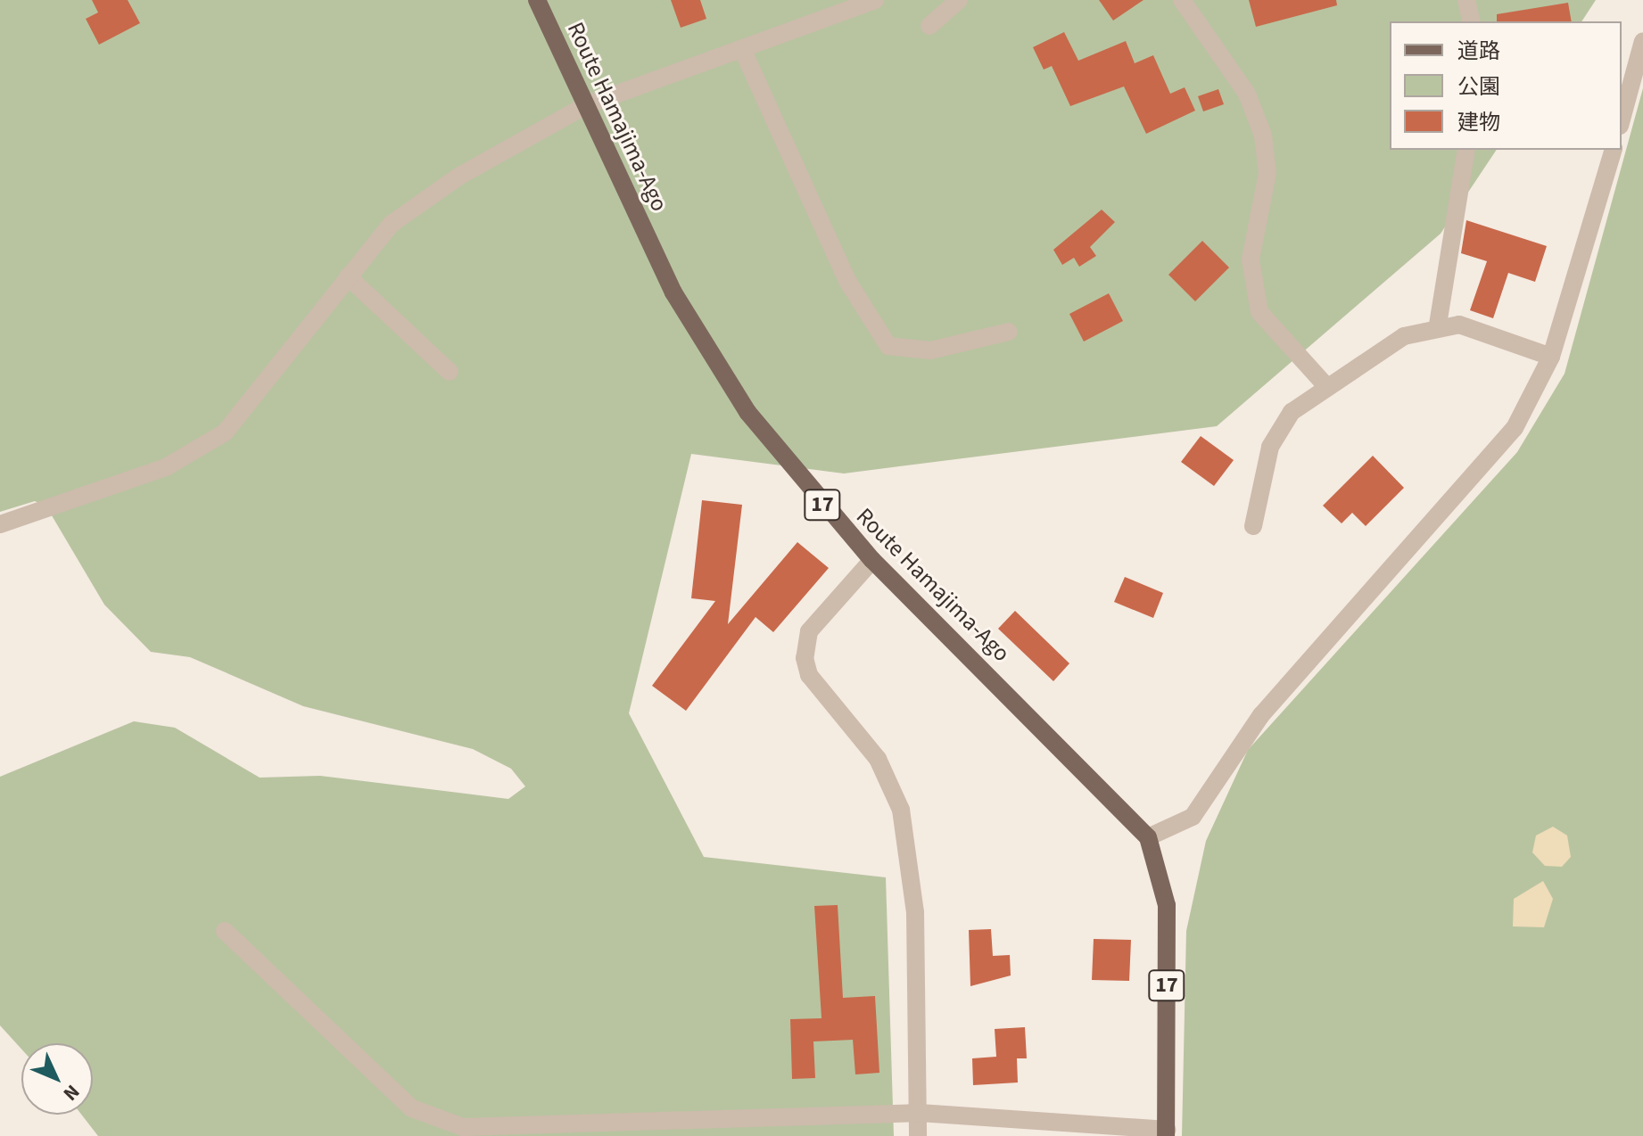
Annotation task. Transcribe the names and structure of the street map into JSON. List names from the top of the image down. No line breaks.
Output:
{"streets":{"main road":["Route Hamajima-Ago","17"]},"legend":["道路","公園","建物"],"north":"bottom right"}
